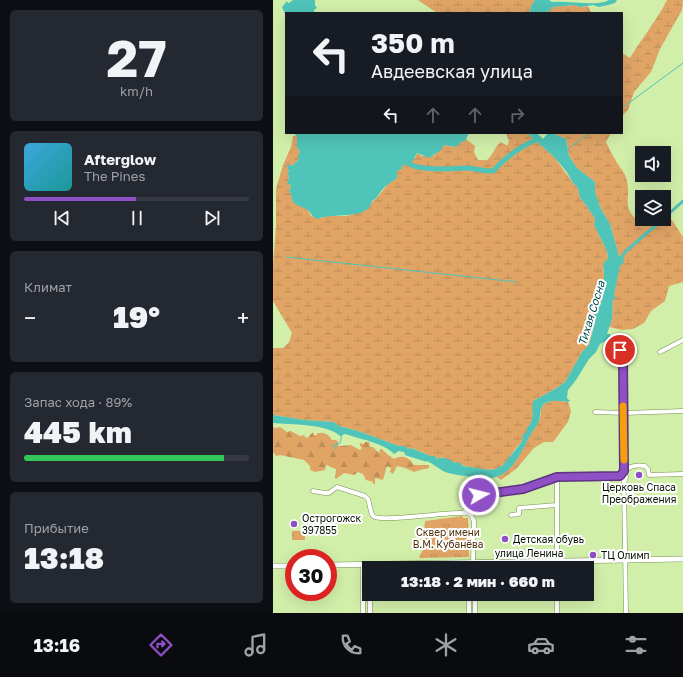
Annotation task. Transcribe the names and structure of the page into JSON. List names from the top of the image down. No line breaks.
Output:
{"streets":{"main road":["улица Ленина"]},"water":["Тихая Сосна"],"parks":["Сквер имени В.М. Кубанёва"],"places":["Церковь Спаса Преображения","Острогожск 397855","Детская обувь","ТЦ Олимп"],"page":{"tile":[["27","km/h"],"Климат",["Запас хода · 89%","445 km"],["Прибытие","13:18"]],"turn":["350 m","Авдеевская улица"],"song":["Afterglow","The Pines"],"heat":["−","19°","+"],"limit":"30","trip":"13:18 · 2 мин · 660 m","tabs":"13:16"}}
